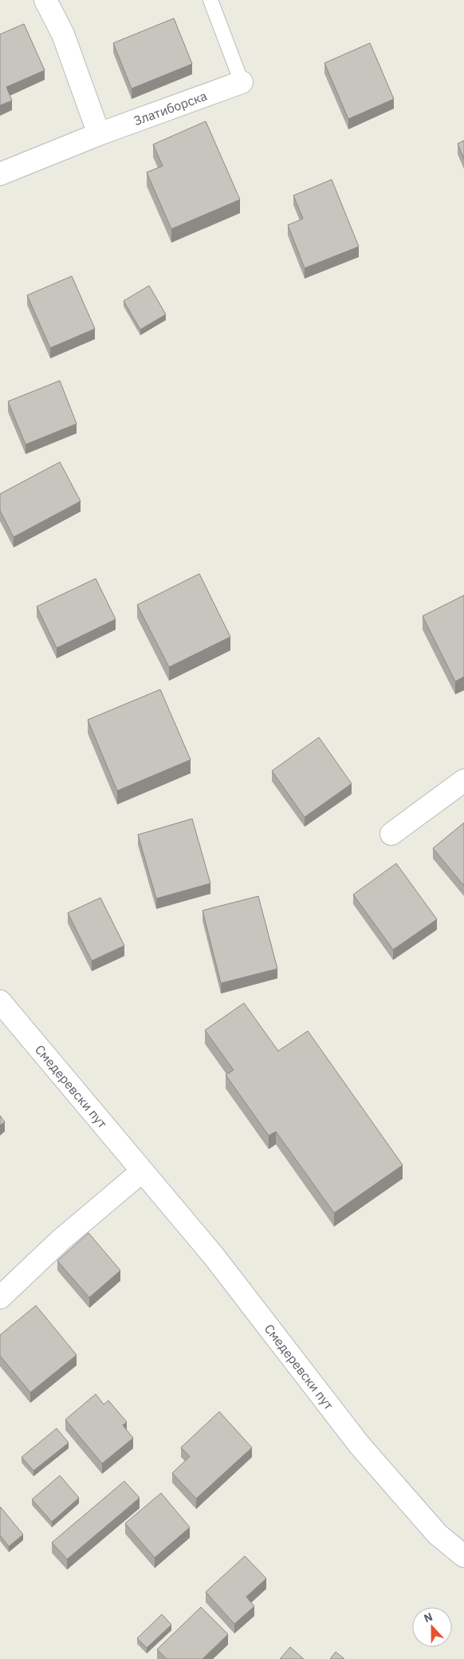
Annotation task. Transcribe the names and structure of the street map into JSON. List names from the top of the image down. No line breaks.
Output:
{"streets":{"main road":["Златиборска","Смедеревски пут"]},"north":"top"}
